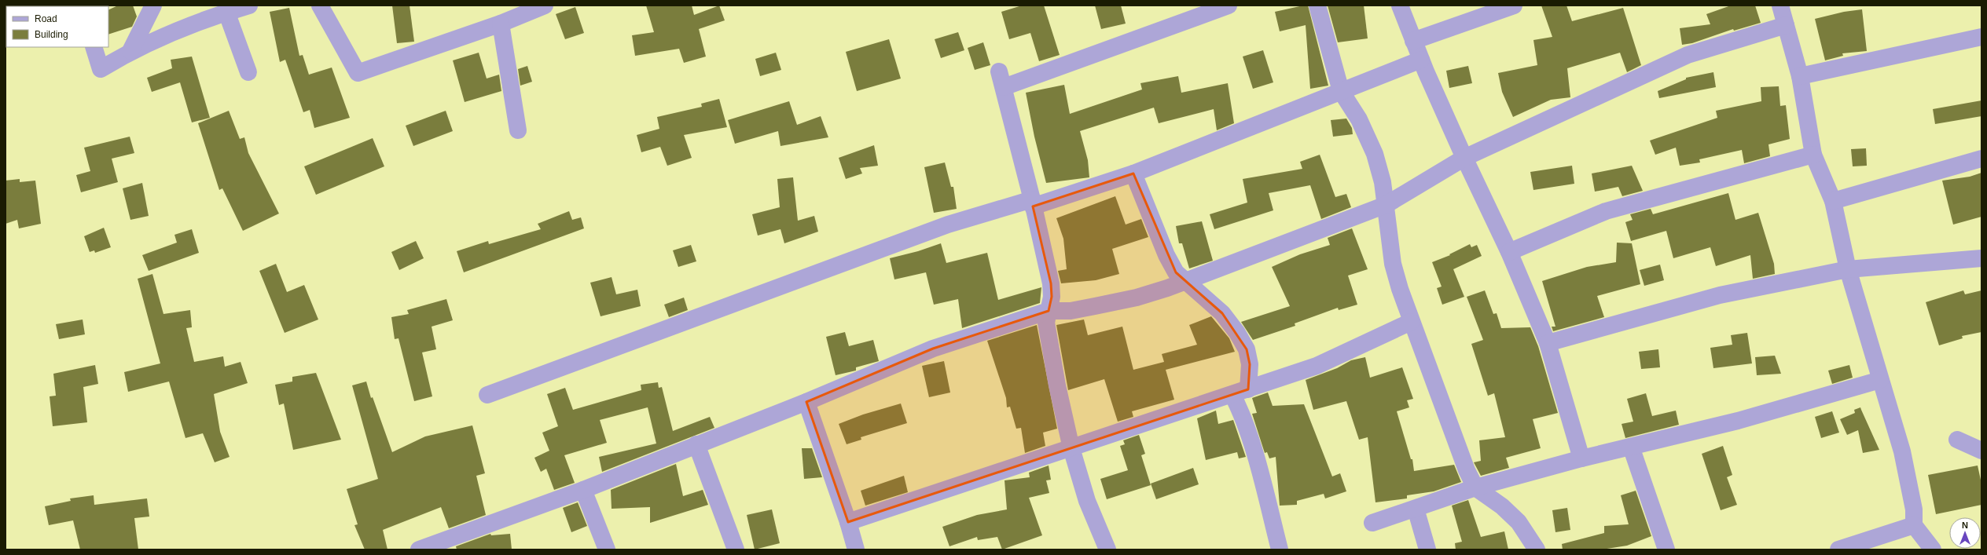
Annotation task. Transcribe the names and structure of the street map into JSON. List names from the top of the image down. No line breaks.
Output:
{"legend":["Road","Building"],"north":"top"}
